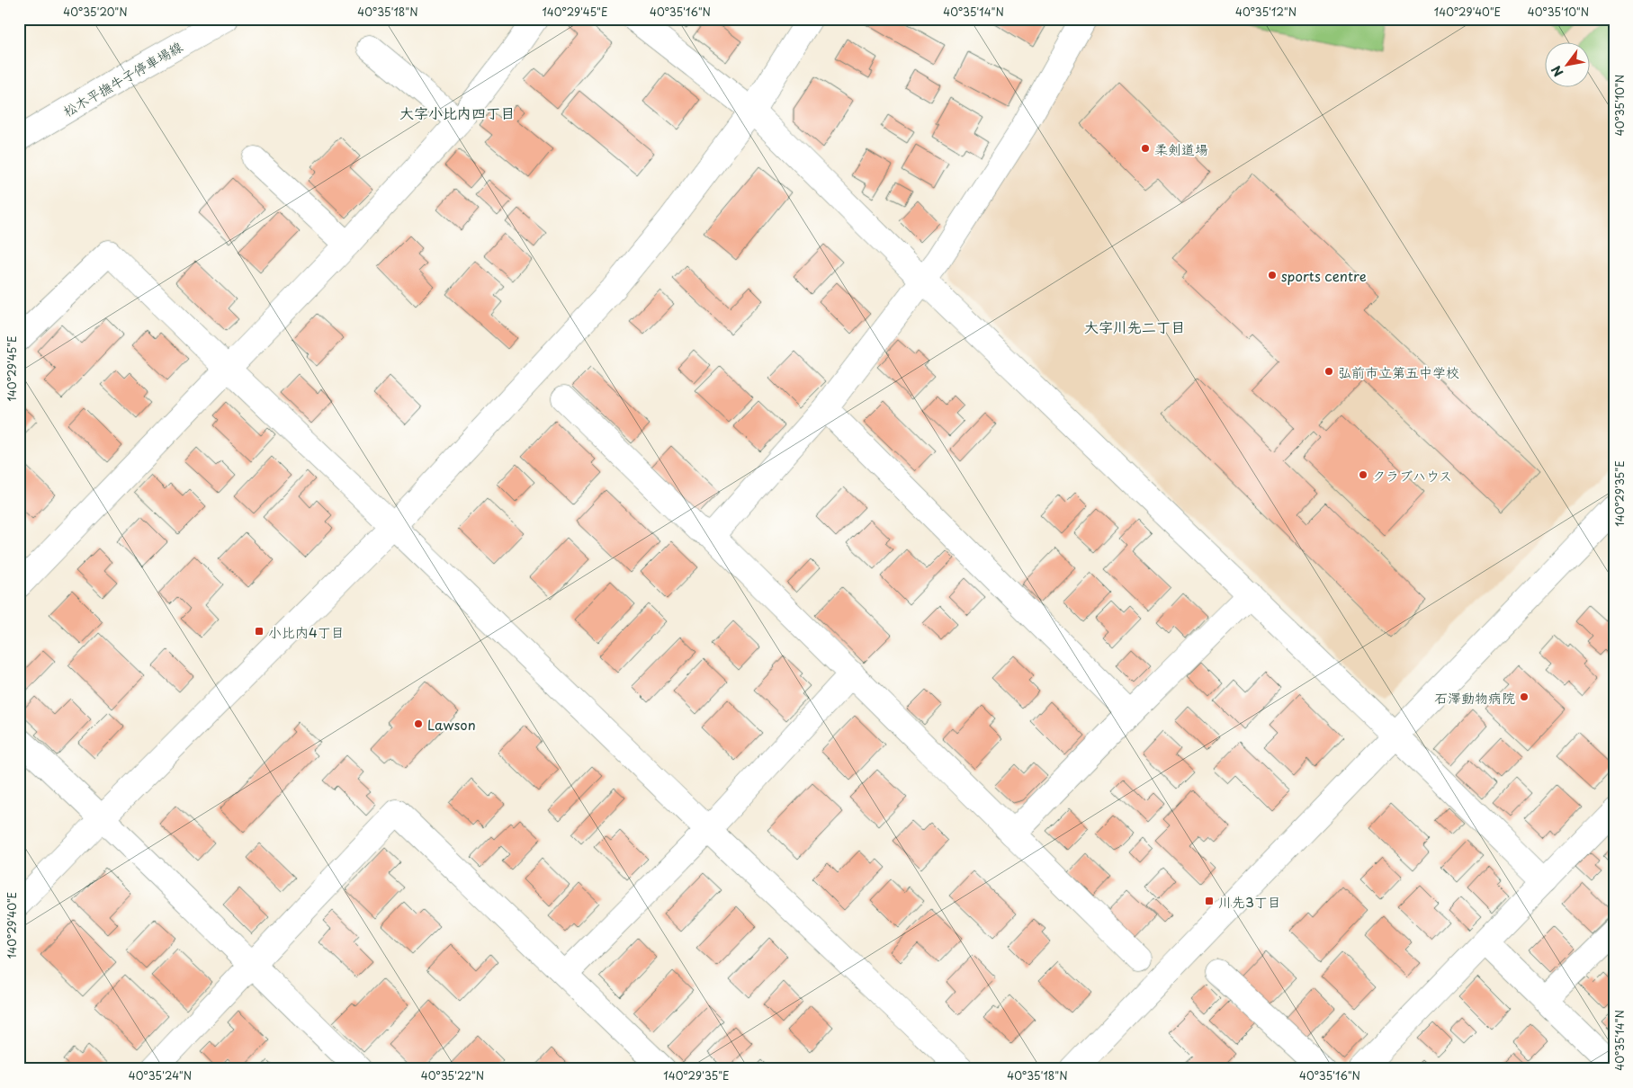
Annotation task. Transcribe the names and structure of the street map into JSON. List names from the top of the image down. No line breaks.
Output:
{"streets":{"street":["松木平撫牛子停車場線"]},"districts":["大字小比内四丁目","大字川先二丁目"],"places":{"other":["柔剣道場","sports centre","弘前市立第五中学校","クラブハウス","石澤動物病院","Lawson"],"transit":["小比内4丁目","川先3丁目"]},"north":"bottom left","coordinates":["40°35'20\"N","40°35'18\"N","140°29'45\"E","40°35'16\"N","40°35'14\"N","40°35'12\"N","140°29'40\"E","40°35'10\"N","140°29'35\"E","40°35'24\"N","40°35'22\"N"]}
